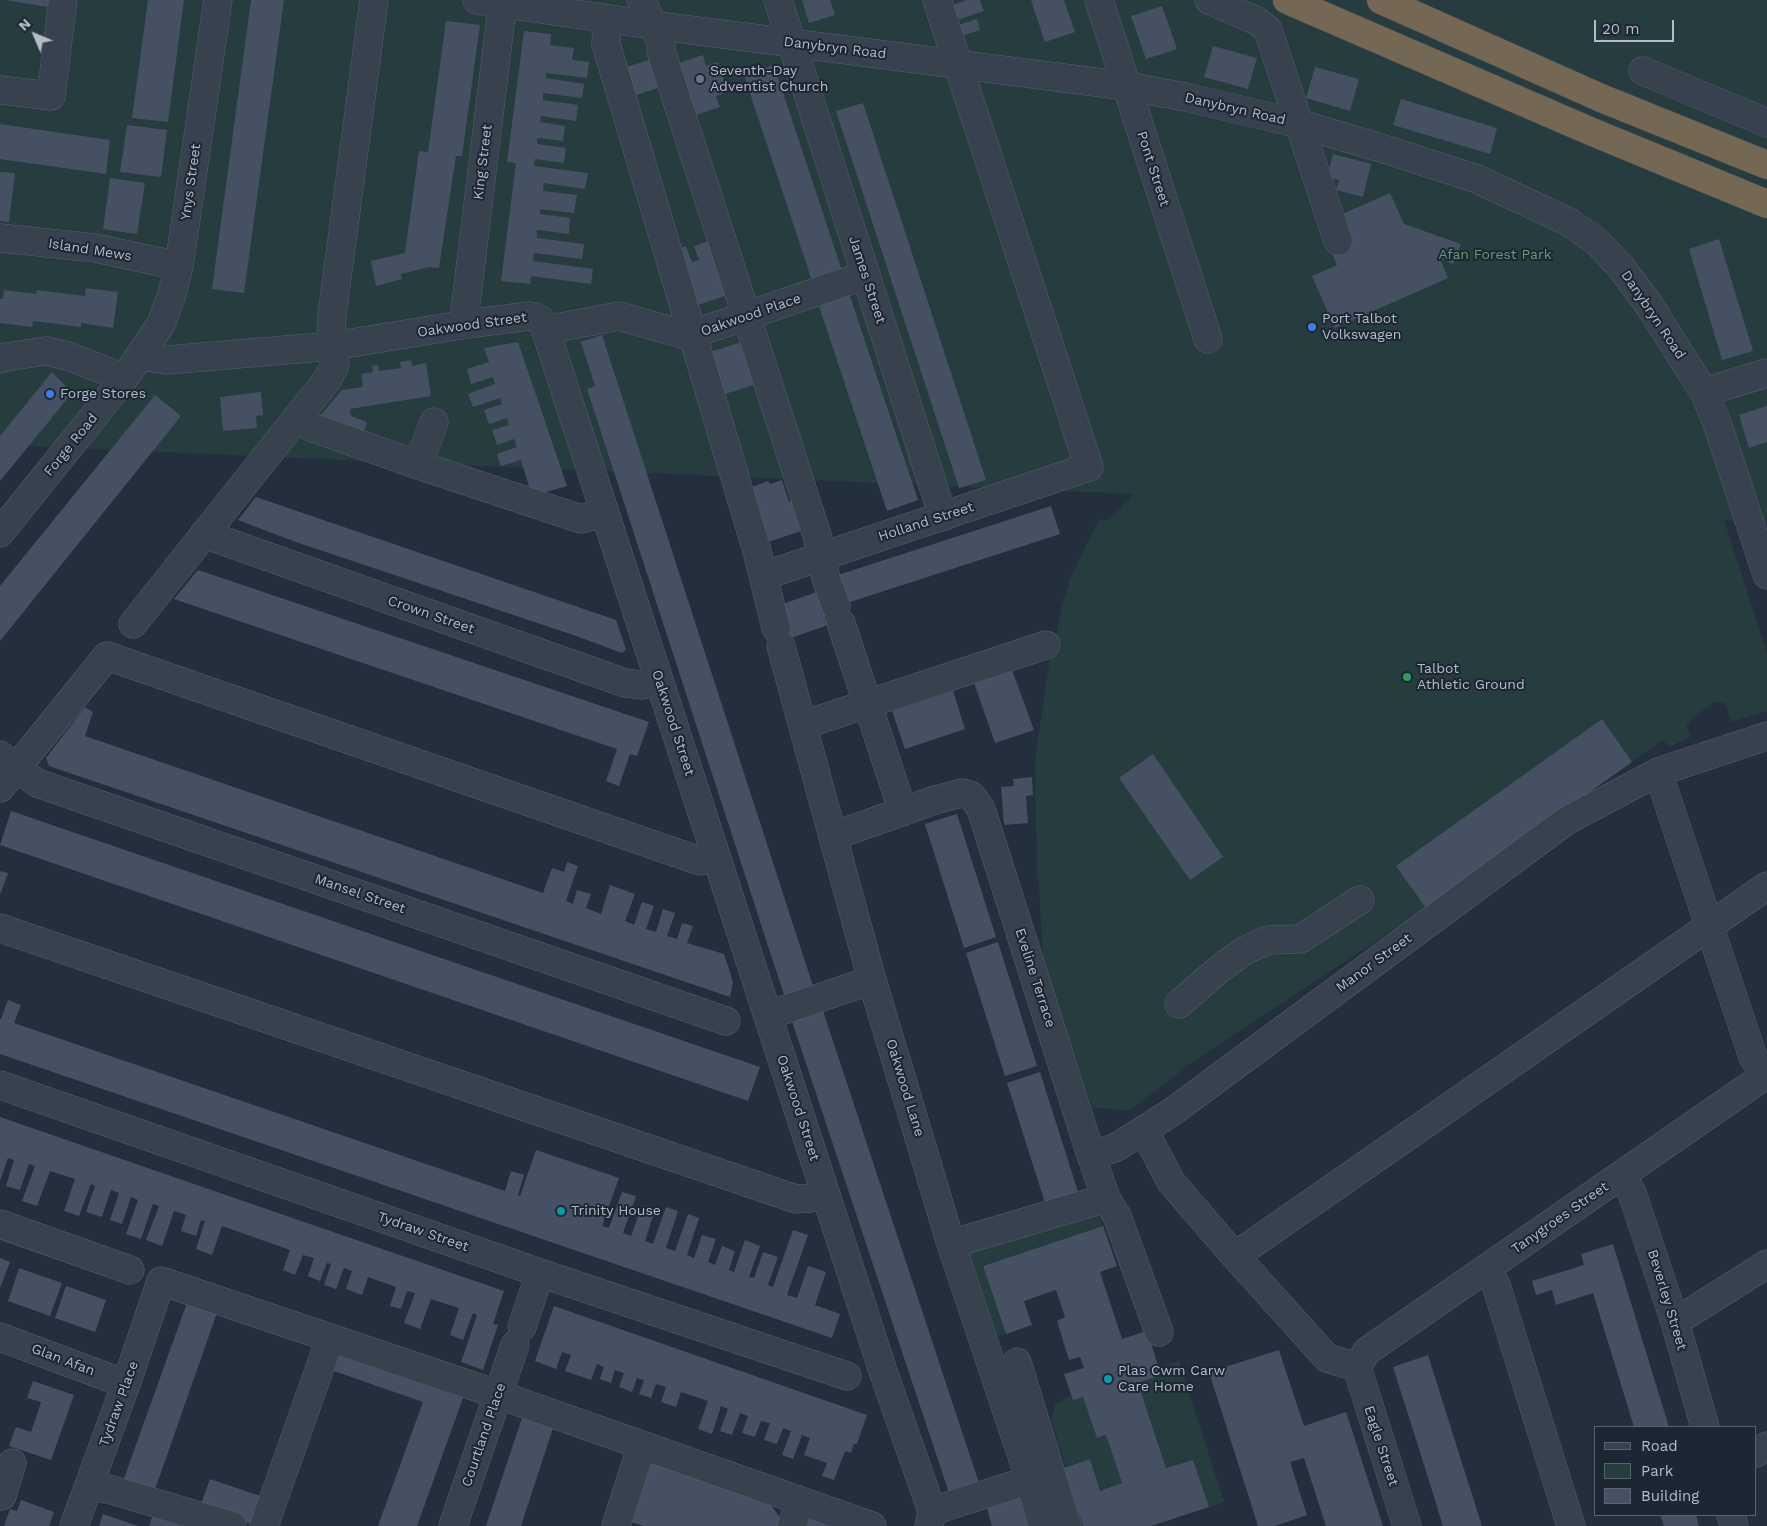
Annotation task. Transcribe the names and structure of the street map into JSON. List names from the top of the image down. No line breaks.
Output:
{"streets":{"street":["Danybryn Road","King Street","Pont Street","Ynys Street","Island Mews","James Street","Oakwood Place","Oakwood Street","Forge Road","Holland Street","Crown Street","Mansel Street","Manor Street","Eveline Terrace","Oakwood Lane","Tanygroes Street","Tydraw Street","Beverley Street","Glan Afan","Tydraw Place","Courtland Place","Eagle Street"]},"crossings":[["Danybryn Road","King Street"],["Danybryn Road","Pont Street"],["Danybryn Road","James Street"],["Danybryn Road","Holland Street"],["Danybryn Road","Oakwood Lane"],["King Street","Oakwood Street"],["Ynys Street","Island Mews"],["Ynys Street","Oakwood Street"],["Ynys Street","Forge Road"],["James Street","Oakwood Place"],["James Street","Holland Street"],["Oakwood Place","Oakwood Street"],["Oakwood Place","Oakwood Lane"],["Oakwood Street","Forge Road"],["Oakwood Street","Crown Street"],["Holland Street","Oakwood Lane"],["Manor Street","Eveline Terrace"],["Eveline Terrace","Oakwood Lane"],["Tanygroes Street","Beverley Street"],["Tanygroes Street","Eagle Street"],["Tydraw Street","Courtland Place"],["Glan Afan","Tydraw Place"]],"parks":["Afan Forest Park"],"places":["Seventh-Day Adventist Church","Port Talbot Volkswagen","Forge Stores","Talbot Athletic Ground","Trinity House","Plas Cwm Carw Care Home"],"legend":["Road","Park","Building"],"scale_bar":"20 m","north":"top left"}
